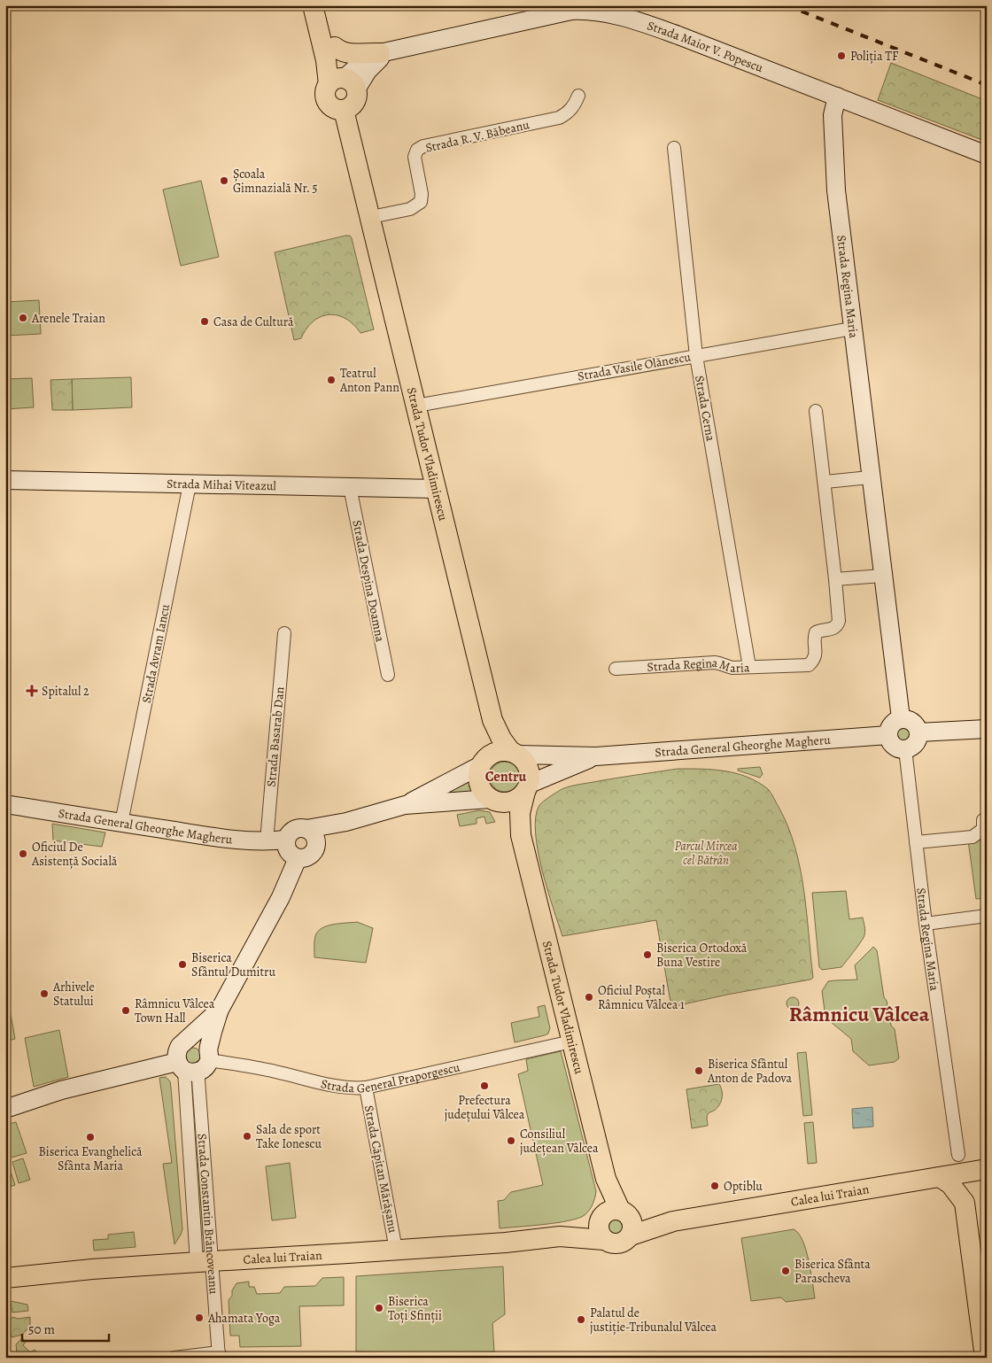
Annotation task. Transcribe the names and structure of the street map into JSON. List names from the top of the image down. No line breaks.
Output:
{"streets":{"main road":["Strada Maior V. Popescu","Strada Regina Maria","Strada Tudor Vladimirescu","Strada Mihai Viteazul","Strada General Gheorghe Magheru","Strada General Praporgescu","Calea lui Traian"],"street":["Strada R. V. Băbeanu","Strada Vasile Olănescu","Strada Cerna","Strada Despina Doamna","Strada Avram Iancu","Strada Basarab Dan","Strada Căpitan Mărășanu","Strada Constantin Brâncoveanu"]},"crossings":[["Strada Maior V. Popescu","Strada Regina Maria"],["Strada R. V. Băbeanu","Strada Tudor Vladimirescu"],["Strada Regina Maria","Strada Vasile Olănescu"],["Strada Regina Maria","Strada Cerna"],["Strada Regina Maria","Strada General Gheorghe Magheru"],["Strada Regina Maria","Calea lui Traian"],["Strada Vasile Olănescu","Strada Cerna"],["Strada Vasile Olănescu","Strada Tudor Vladimirescu"],["Strada Tudor Vladimirescu","Strada Mihai Viteazul"],["Strada Tudor Vladimirescu","Strada General Gheorghe Magheru"],["Strada Tudor Vladimirescu","Strada General Praporgescu"],["Strada Tudor Vladimirescu","Calea lui Traian"],["Strada Mihai Viteazul","Strada Despina Doamna"],["Strada Mihai Viteazul","Strada Avram Iancu"],["Strada Avram Iancu","Strada General Gheorghe Magheru"],["Strada Basarab Dan","Strada General Gheorghe Magheru"],["Strada General Praporgescu","Strada Căpitan Mărășanu"],["Strada General Praporgescu","Strada Constantin Brâncoveanu"],["Strada Căpitan Mărășanu","Calea lui Traian"],["Calea lui Traian","Strada Constantin Brâncoveanu"]],"districts":["Centru","Râmnicu Vâlcea"],"parks":["Parcul Mircea cel Bătrân"],"places":{"other":["Poliția TF","Școala Gimnazială Nr. 5","Arenele Traian","Casa de Cultură","Teatrul Anton Pann","Oficiul De Asistență Socială","Biserica Ortodoxă Buna Vestire","Biserica Sfântul Dumitru","Arhivele Statului","Oficiul Poștal Râmnicu Vâlcea 1","Râmnicu Vâlcea Town Hall","Biserica Sfântul Anton de Padova","Prefectura județului Vâlcea","Sala de sport Take Ionescu","Biserica Evanghelică Sfânta Maria","Consiliul județean Vâlcea","Optiblu","Biserica Sfânta Parascheva","Biserica Toți Sfinții","Ahamata Yoga","Palatul de justiție-Tribunalul Vâlcea"],"health":["Spitalul 2"]},"scale_bar":"50 m"}
